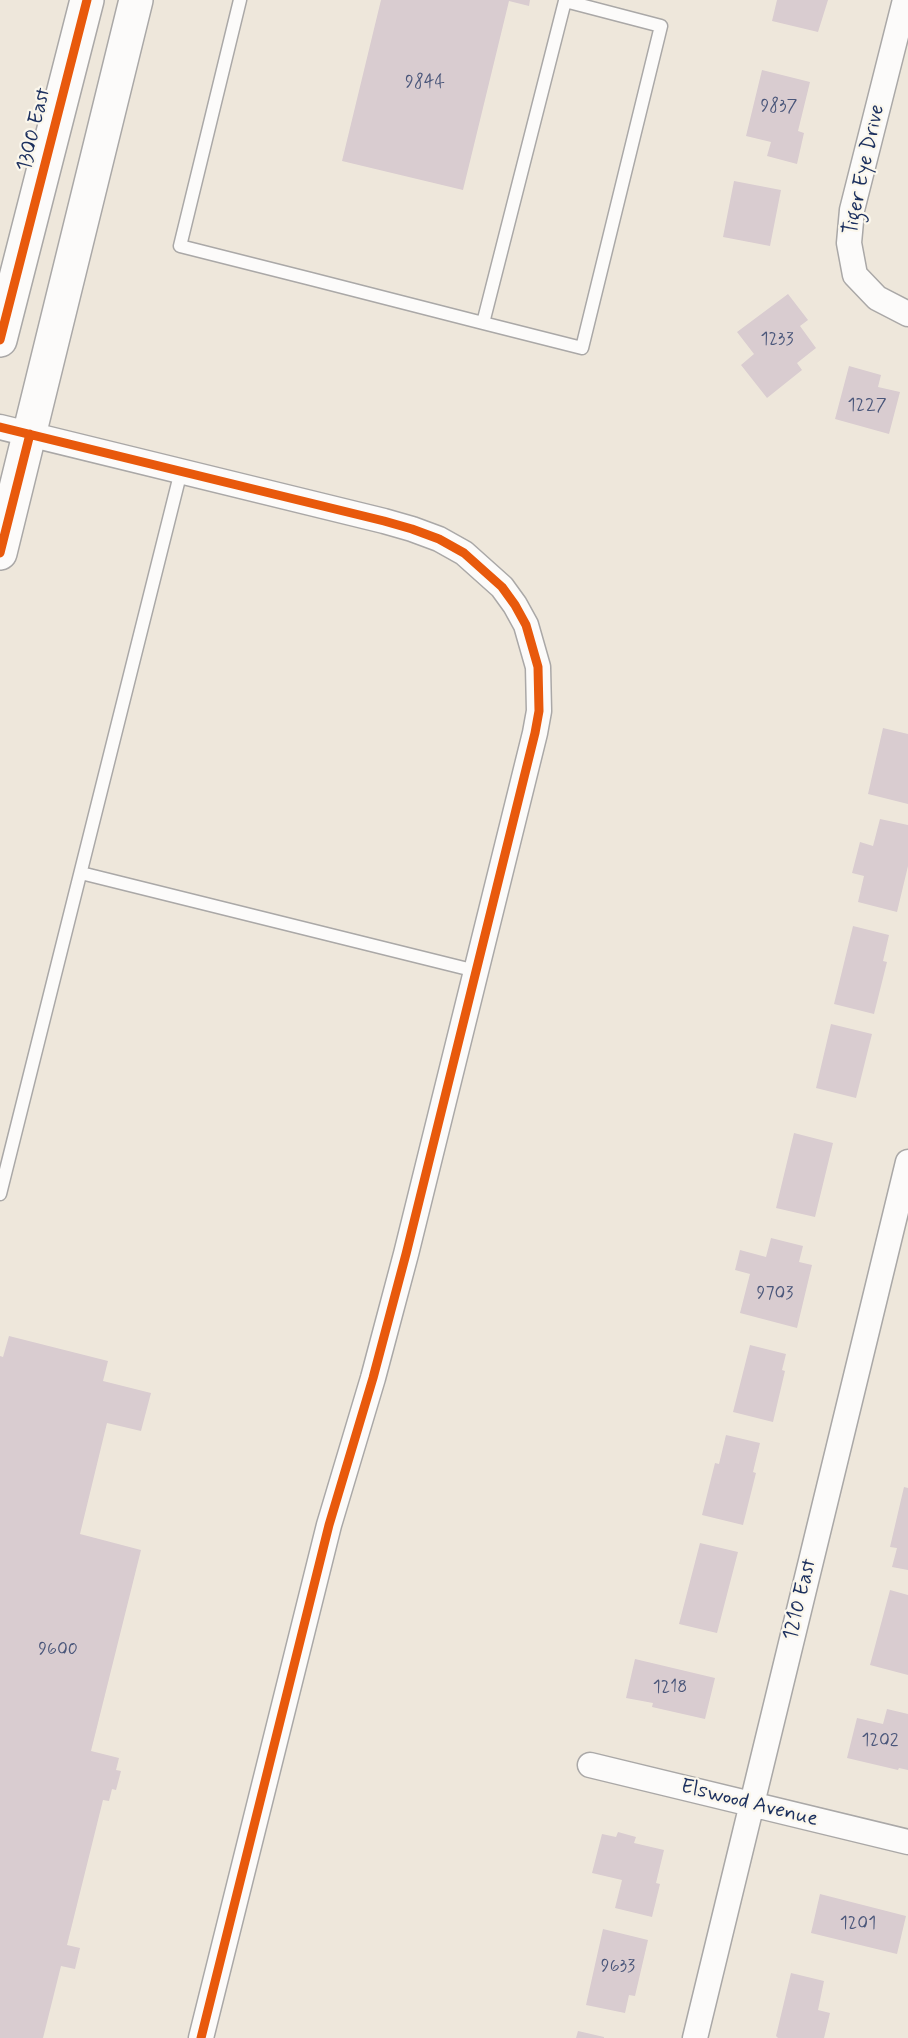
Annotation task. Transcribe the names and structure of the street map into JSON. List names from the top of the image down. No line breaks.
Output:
{"streets":{"main road":["1300 East"],"street":["Tiger Eye Drive","1210 East","Elswood Avenue"]},"crossings":[["1210 East","Elswood Avenue"]],"house_numbers":["9844","9837","1233","1227","9703","9600","1218","1202","1201","9633"]}
